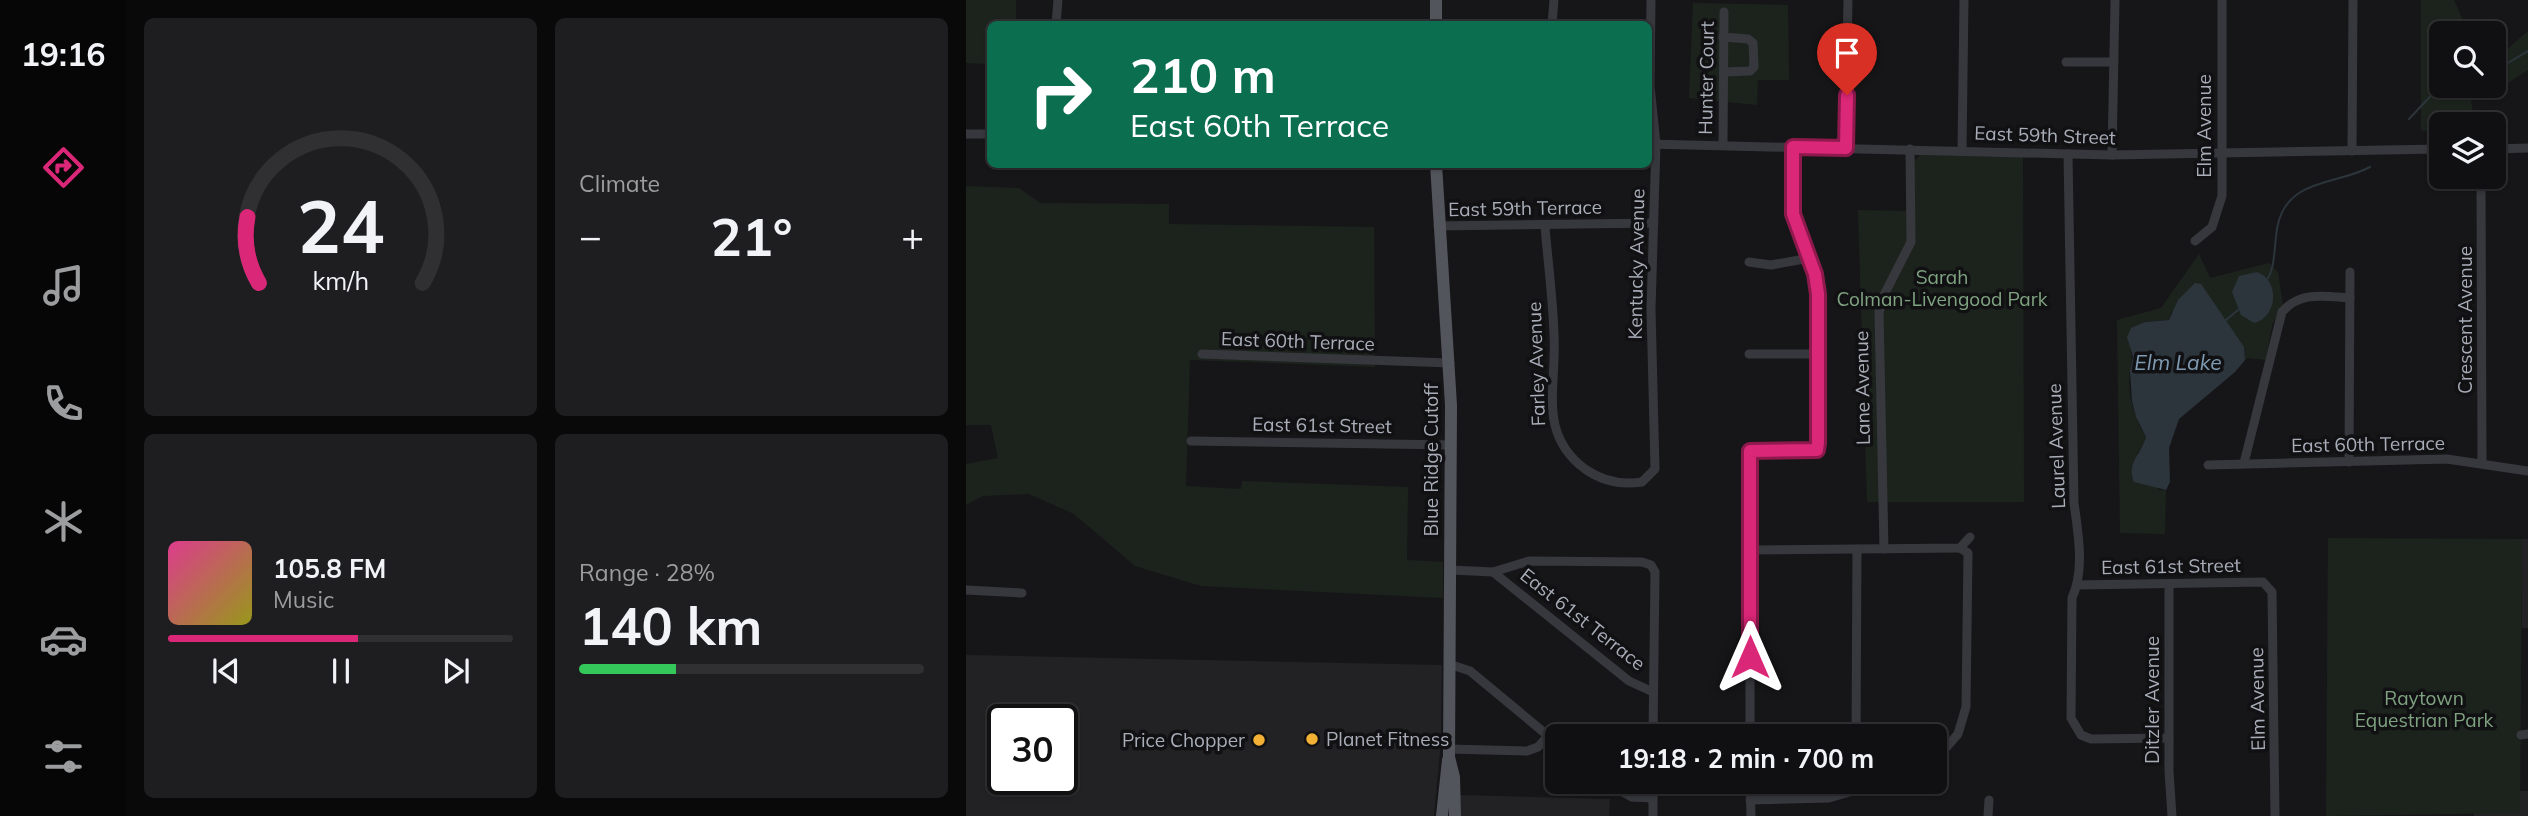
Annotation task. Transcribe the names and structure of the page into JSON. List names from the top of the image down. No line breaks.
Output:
{"streets":{"main road":["Blue Ridge Cutoff"],"street":["Hunter Court","Elm Avenue","East 59th Street","East 59th Terrace","Kentucky Avenue","Crescent Avenue","East 60th Terrace","Farley Avenue","Lane Avenue","East 61st Street","Laurel Avenue","East 61st Terrace","Ditzler Avenue"]},"crossings":[["Hunter Court","East 59th Street"],["Elm Avenue","East 59th Street"],["Elm Avenue","East 61st Street"],["East 59th Street","Kentucky Avenue"],["East 59th Street","Lane Avenue"],["East 59th Street","Laurel Avenue"],["East 59th Terrace","Kentucky Avenue"],["East 59th Terrace","Farley Avenue"],["East 59th Terrace","Blue Ridge Cutoff"],["Kentucky Avenue","Farley Avenue"],["Crescent Avenue","East 60th Terrace"],["East 60th Terrace","Blue Ridge Cutoff"],["East 61st Street","Laurel Avenue"],["East 61st Street","Blue Ridge Cutoff"],["East 61st Street","Ditzler Avenue"],["Laurel Avenue","Ditzler Avenue"]],"water":["Elm Lake"],"parks":["Sarah Colman-Livengood Park","Raytown Equestrian Park"],"places":["Planet Fitness","Price Chopper"],"page":{"tabs":"19:16","tile":["Climate",["Range · 28%","140 km"]],"turn":["210 m","East 60th Terrace"],"heat":["−","21°","+"],"song":["105.8 FM","Music"],"limit":"30","trip":"19:18 · 2 min · 700 m","gauge":["24","km/h"]}}
